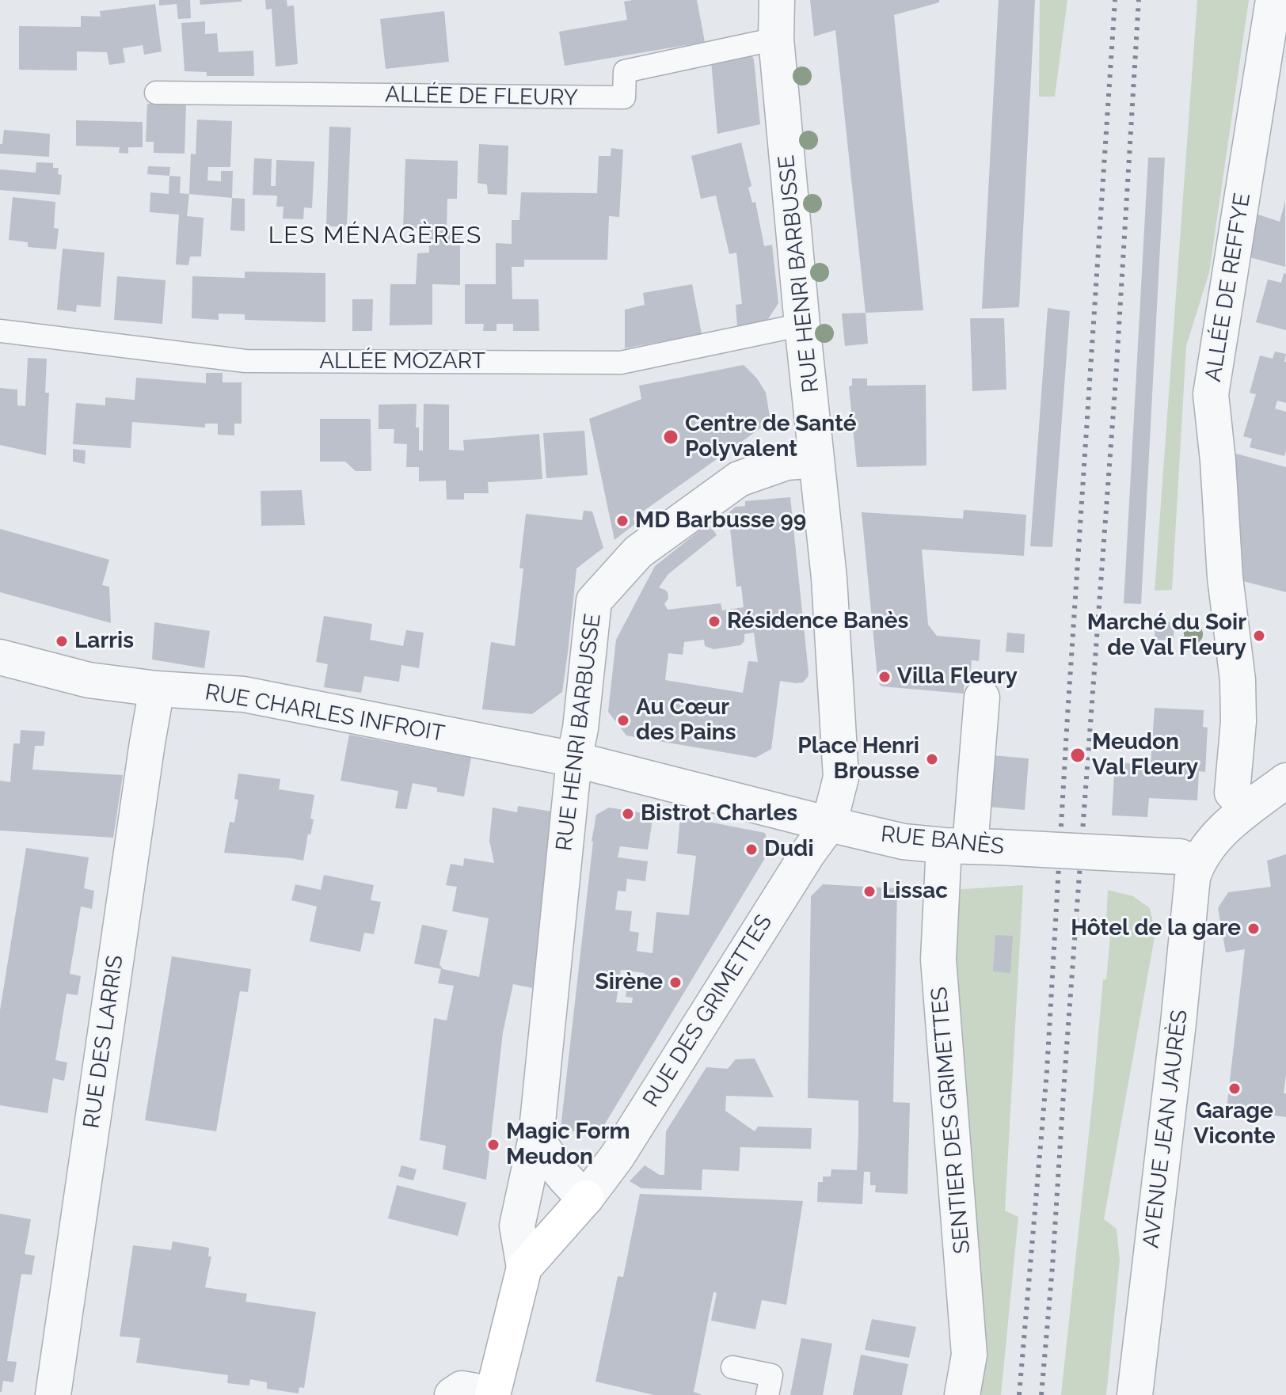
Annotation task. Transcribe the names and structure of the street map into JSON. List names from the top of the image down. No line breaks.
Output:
{"streets":{"street":["RUE HENRI BARBUSSE","ALLÉE DE REFFYE","RUE CHARLES INFROIT","RUE BANÈS","RUE DES GRIMETTES","RUE DES LARRIS","SENTIER DES GRIMETTES","AVENUE JEAN JAURÈS"],"lane":["ALLÉE DE FLEURY","ALLÉE MOZART"]},"crossings":[["ALLÉE DE FLEURY","RUE HENRI BARBUSSE"],["RUE HENRI BARBUSSE","ALLÉE MOZART"],["RUE HENRI BARBUSSE","RUE CHARLES INFROIT"],["RUE HENRI BARBUSSE","RUE BANÈS"],["RUE HENRI BARBUSSE","RUE DES GRIMETTES"],["RUE CHARLES INFROIT","RUE BANÈS"],["RUE CHARLES INFROIT","RUE DES LARRIS"],["RUE BANÈS","RUE DES GRIMETTES"],["RUE BANÈS","SENTIER DES GRIMETTES"],["RUE BANÈS","AVENUE JEAN JAURÈS"]],"districts":["LES MÉNAGÈRES"],"places":["Centre de Santé Polyvalent","MD Barbusse 99","Résidence Banès","Marché du Soir de Val Fleury","Larris","Villa Fleury","Au Cœur des Pains","Meudon Val Fleury","Place Henri Brousse","Bistrot Charles","Dudi","Lissac","Hôtel de la gare","Sirène","Garage Viconte","Magic Form Meudon"]}
